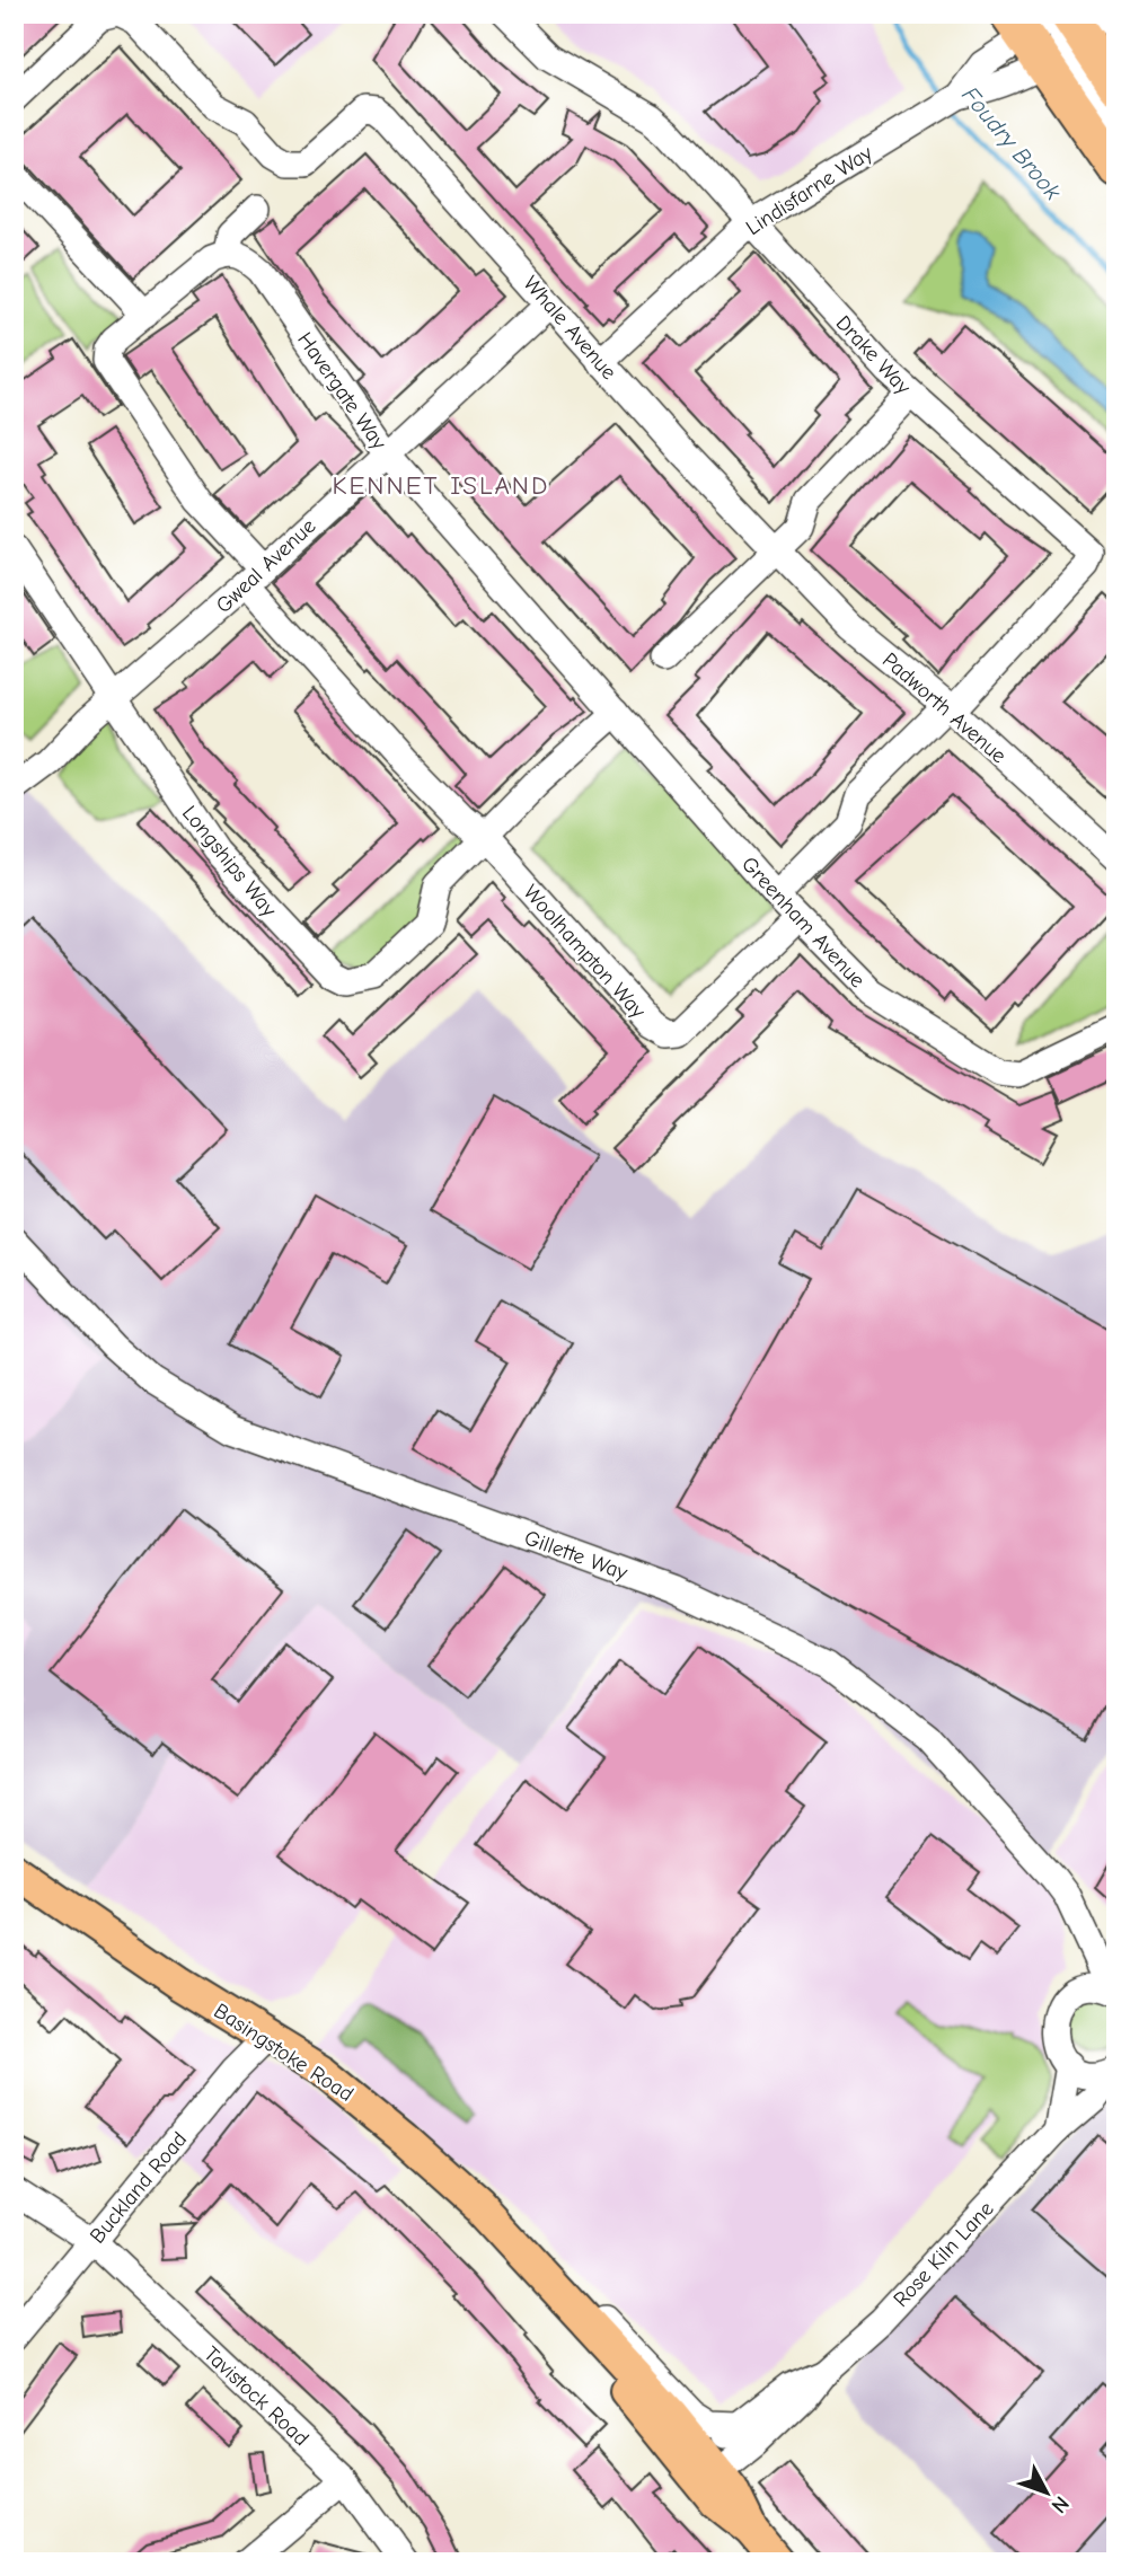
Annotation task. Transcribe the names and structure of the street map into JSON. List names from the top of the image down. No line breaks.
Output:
{"streets":{"main road":["Basingstoke Road"],"street":["Lindisfarne Way","Whale Avenue","Drake Way","Havergate Way","Gweal Avenue","Padworth Avenue","Longships Way","Greenham Avenue","Woolhampton Way","Gillette Way","Buckland Road","Rose Kiln Lane","Tavistock Road"]},"crossings":[["Lindisfarne Way","Whale Avenue"],["Lindisfarne Way","Drake Way"],["Whale Avenue","Gweal Avenue"],["Whale Avenue","Padworth Avenue"],["Drake Way","Padworth Avenue"],["Havergate Way","Gweal Avenue"],["Havergate Way","Longships Way"],["Havergate Way","Greenham Avenue"],["Gweal Avenue","Longships Way"],["Longships Way","Greenham Avenue"],["Longships Way","Woolhampton Way"],["Greenham Avenue","Woolhampton Way"],["Basingstoke Road","Buckland Road"],["Basingstoke Road","Rose Kiln Lane"],["Buckland Road","Tavistock Road"]],"districts":["KENNET ISLAND"],"water":["Foudry Brook"],"north":"bottom right"}
